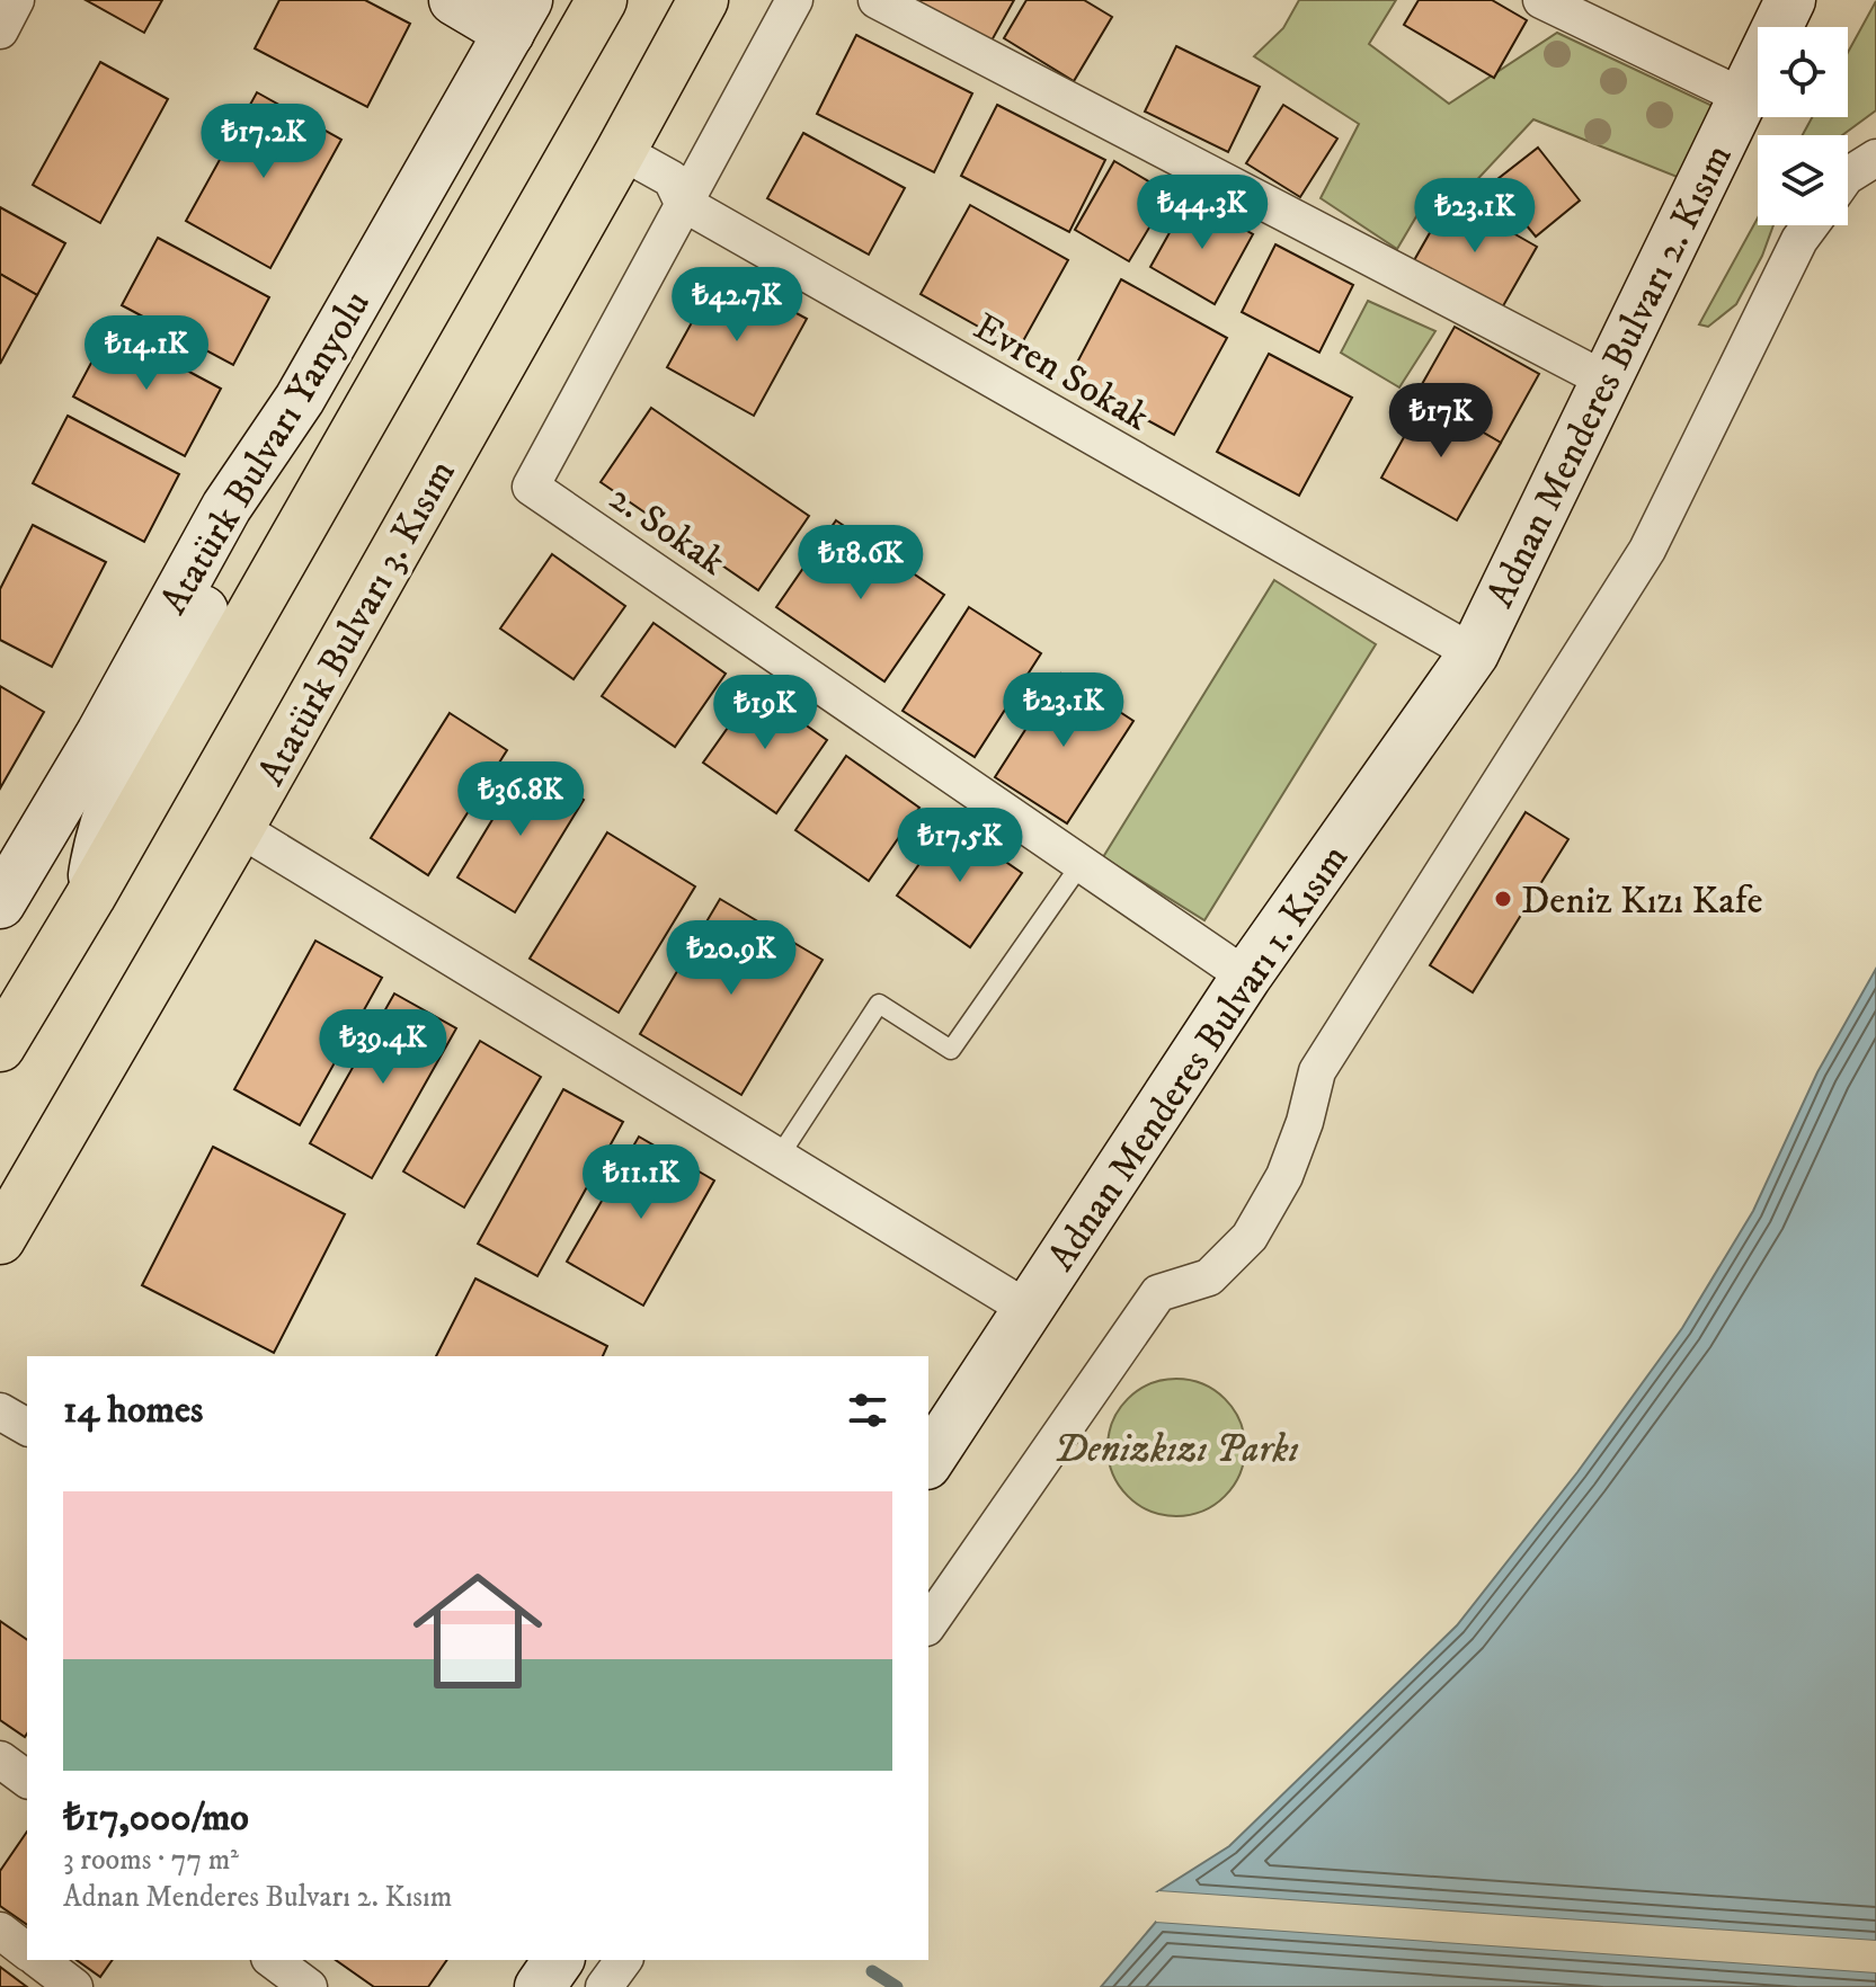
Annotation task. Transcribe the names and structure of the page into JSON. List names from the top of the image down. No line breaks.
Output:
{"streets":{"highway":["Atatürk Bulvarı 3. Kısım"],"main road":["Adnan Menderes Bulvarı 2. Kısım","Atatürk Bulvarı Yanyolu","Adnan Menderes Bulvarı 1. Kısım"],"street":["Evren Sokak","2. Sokak"]},"crossings":[["Evren Sokak","Adnan Menderes Bulvarı 2. Kısım"],["Evren Sokak","2. Sokak"],["Evren Sokak","Atatürk Bulvarı 3. Kısım"],["Evren Sokak","Adnan Menderes Bulvarı 1. Kısım"],["Adnan Menderes Bulvarı 2. Kısım","Adnan Menderes Bulvarı 1. Kısım"],["2. Sokak","Adnan Menderes Bulvarı 1. Kısım"]],"parks":["Denizkızı Parkı"],"places":["Deniz Kızı Kafe"],"page":{"price":["₺17.2K","₺44.3K","₺23.1K","₺42.7K","₺14.1K","₺17K","₺18.6K","₺23.1K","₺19K","₺36.8K","₺17.5K","₺20.9K","₺39.4K","₺11.1K"],"heading":"14 homes","list":[{"name":"₺17,000/mo","note":"3 rooms · 77 m² · Adnan Menderes Bulvarı 2. Kısım"}]}}
